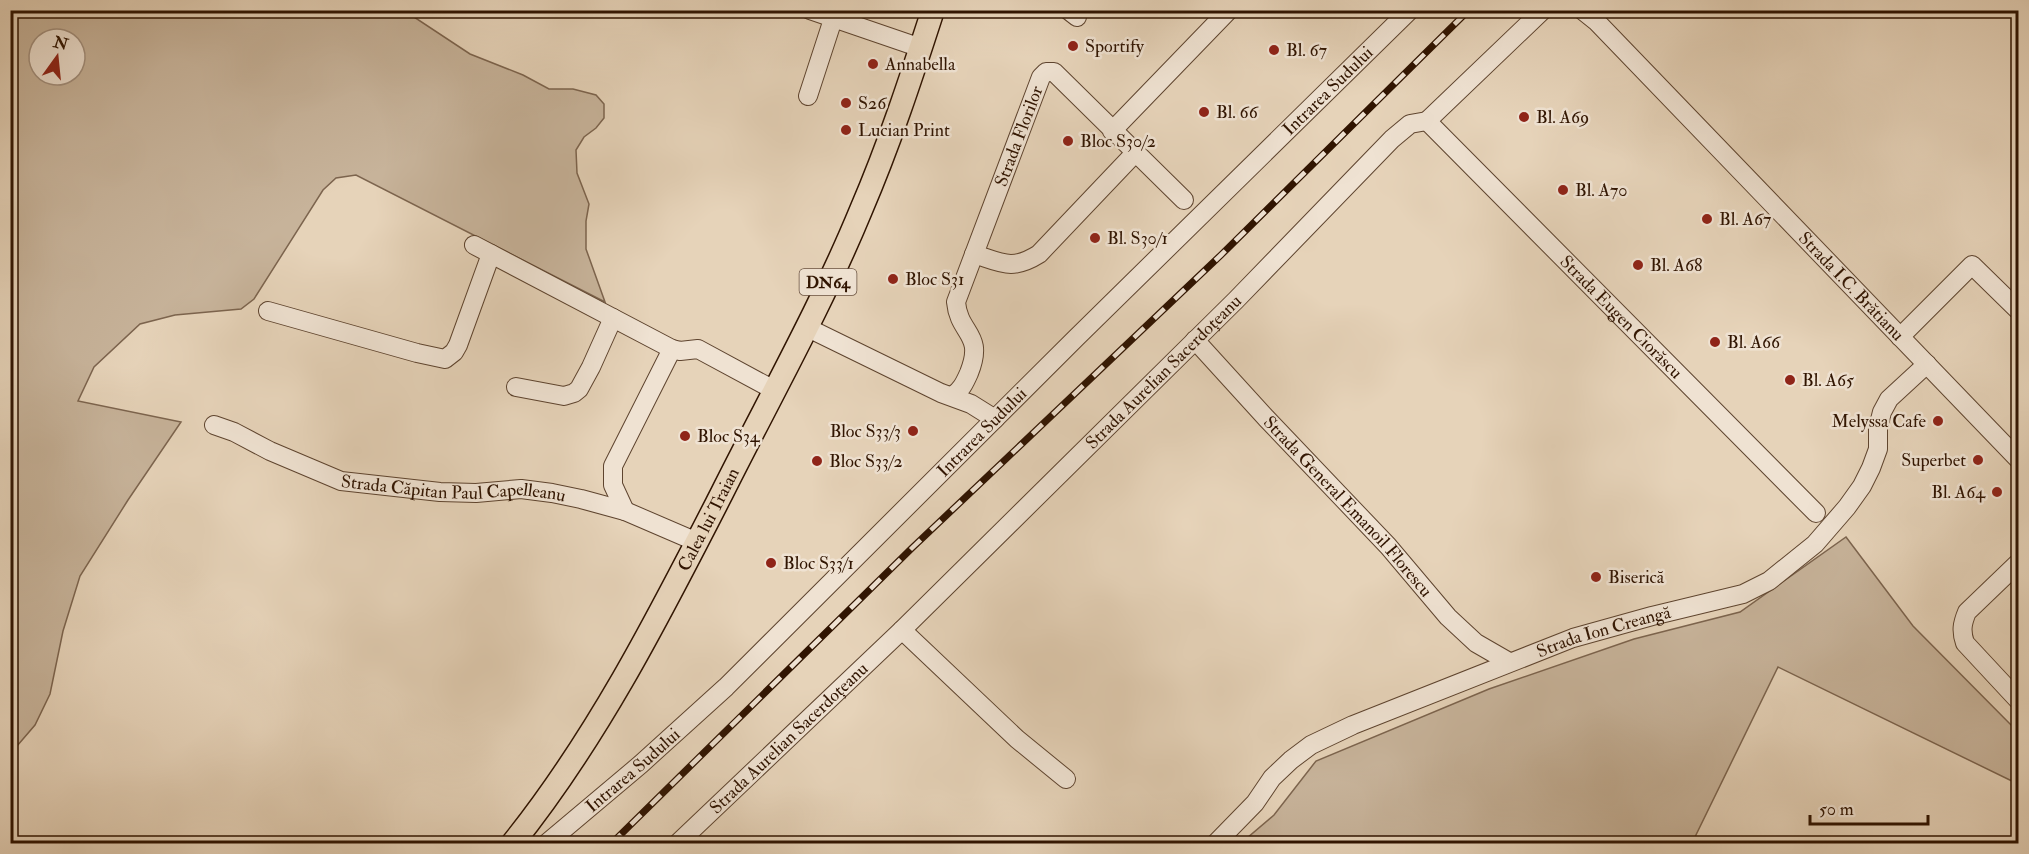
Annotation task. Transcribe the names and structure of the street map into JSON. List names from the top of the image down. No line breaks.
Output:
{"streets":{"main road":["DN64","Calea lui Traian"],"street":["Intrarea Sudului","Strada Florilor","Strada I.C. Brătianu","Strada Eugen Ciorăscu","Strada Aurelian Sacerdoțeanu","Strada Căpitan Paul Capelleanu","Strada General Emanoil Florescu","Strada Ion Creangă"]},"crossings":[["Strada I.C. Brătianu","Strada Ion Creangă"],["Strada Eugen Ciorăscu","Strada Aurelian Sacerdoțeanu"],["Strada Aurelian Sacerdoțeanu","Strada General Emanoil Florescu"],["Strada Căpitan Paul Capelleanu","Calea lui Traian"],["Strada General Emanoil Florescu","Strada Ion Creangă"]],"places":["Sportify","Bl. 67","Annabella","S26","Bl. 66","Bl. A69","Lucian Print","Bloc S30/2","Bl. A70","Bl. A67","Bl. S30/1","Bl. A68","Bloc S31","Bl. A66","Bl. A65","Melyssa Cafe","Bloc S33/3","Bloc S34","Superbet","Bloc S33/2","Bl. A64","Bloc S33/1","Biserică"],"scale_bar":"50 m","north":"top"}
